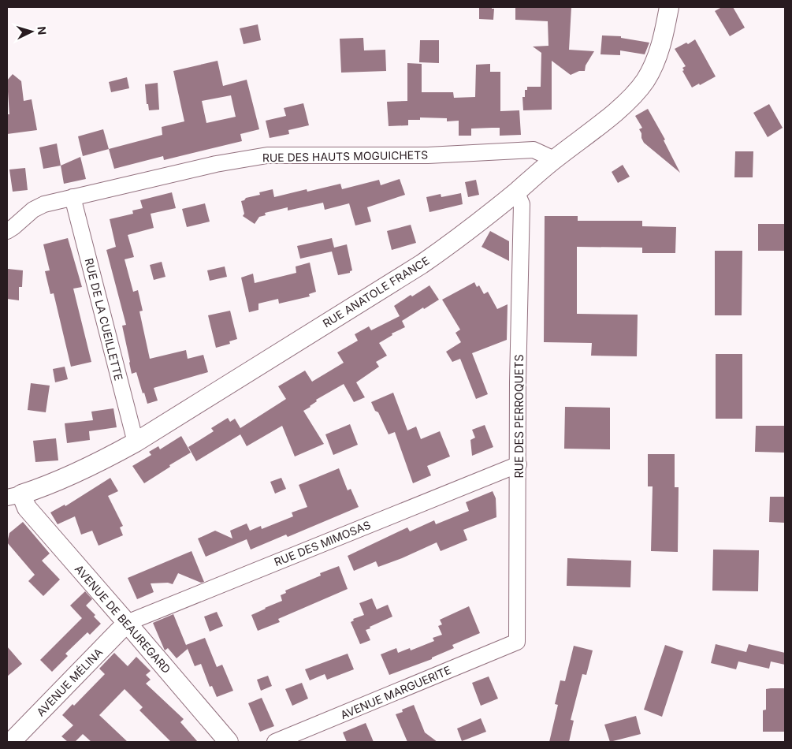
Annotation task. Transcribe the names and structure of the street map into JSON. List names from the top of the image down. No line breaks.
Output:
{"streets":{"street":["RUE DES HAUTS MOGUICHETS","RUE ANATOLE FRANCE","RUE DE LA CUEILLETTE","RUE DES PERROQUETS","RUE DES MIMOSAS","AVENUE DE BEAUREGARD","AVENUE MÉLINA","AVENUE MARGUERITE"]},"crossings":[["RUE DES HAUTS MOGUICHETS","RUE ANATOLE FRANCE"],["RUE DES HAUTS MOGUICHETS","RUE DE LA CUEILLETTE"],["RUE ANATOLE FRANCE","RUE DE LA CUEILLETTE"],["RUE ANATOLE FRANCE","RUE DES PERROQUETS"],["RUE ANATOLE FRANCE","AVENUE DE BEAUREGARD"],["RUE DES PERROQUETS","RUE DES MIMOSAS"],["RUE DES PERROQUETS","AVENUE MARGUERITE"],["RUE DES MIMOSAS","AVENUE DE BEAUREGARD"],["RUE DES MIMOSAS","AVENUE MÉLINA"],["AVENUE DE BEAUREGARD","AVENUE MÉLINA"]],"north":"right"}
